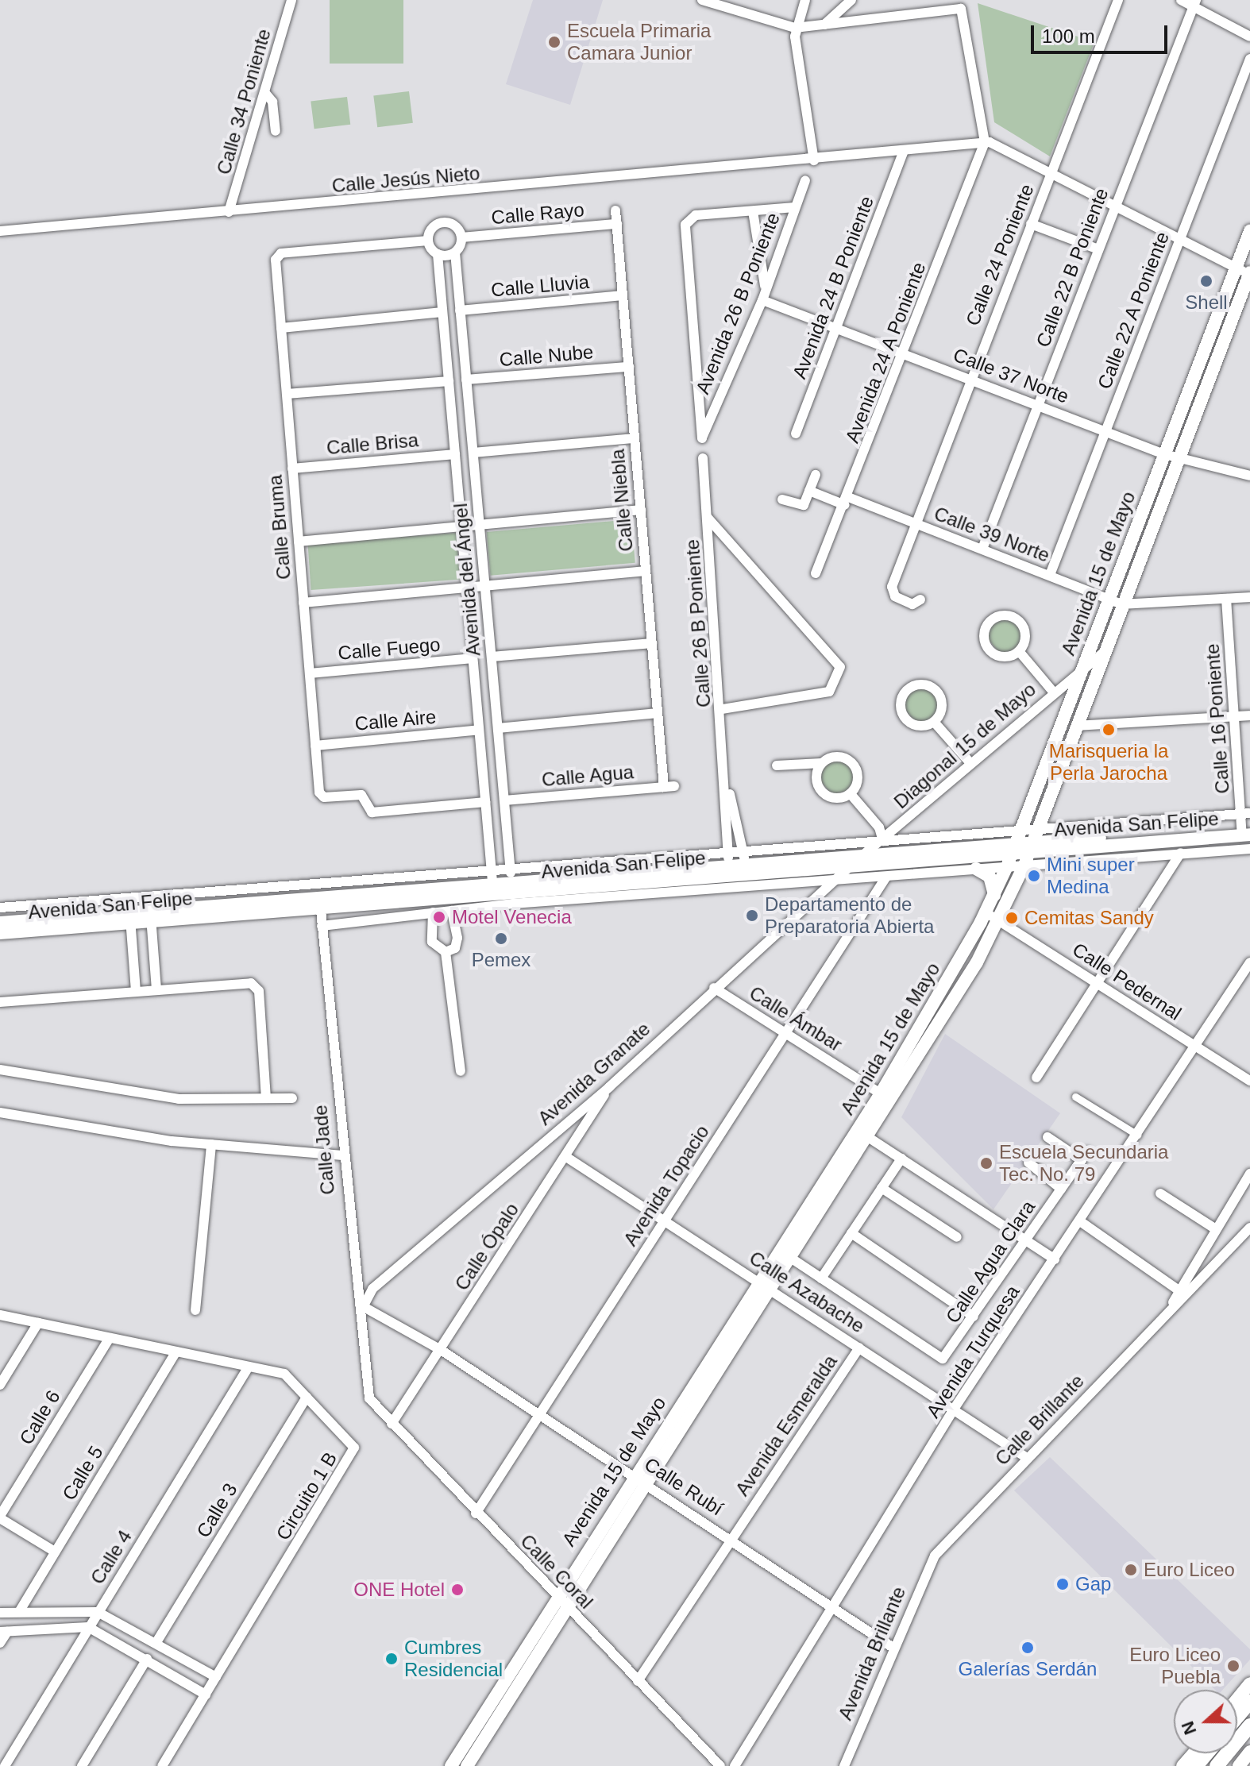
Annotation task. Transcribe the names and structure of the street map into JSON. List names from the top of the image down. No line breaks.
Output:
{"streets":{"main road":["Avenida 15 de Mayo","Avenida San Felipe"],"street":["Calle 34 Poniente","Calle Jesús Nieto","Calle Rayo","Calle 24 Poniente","Calle 22 B Poniente","Calle Lluvia","Avenida 24 B Poniente","Avenida 26 B Poniente","Calle 22 A Poniente","Avenida 24 A Poniente","Calle Nube","Calle 37 Norte","Calle Brisa","Calle Niebla","Calle Bruma","Calle 39 Norte","Avenida del Ángel","Calle 26 B Poniente","Calle Fuego","Calle 16 Poniente","Calle Aire","Diagonal 15 de Mayo","Calle Agua","Calle Pedernal","Calle Ámbar","Avenida Granate","Calle Jade","Avenida Topacio","Calle Ópalo","Calle Agua Clara","Calle Azabache","Avenida Turquesa","Calle 6","Calle Brillante","Avenida Esmeralda","Calle 5","Calle Rubí","Circuito 1 B","Calle 3","Calle 4","Calle Coral","Avenida Brillante"]},"crossings":[["Calle 34 Poniente","Calle Jesús Nieto"],["Calle Jesús Nieto","Avenida 24 B Poniente"],["Calle Jesús Nieto","Avenida 24 A Poniente"],["Calle Rayo","Calle Niebla"],["Calle Rayo","Calle Bruma"],["Calle Rayo","Avenida del Ángel"],["Calle 24 Poniente","Calle 37 Norte"],["Calle 24 Poniente","Calle 39 Norte"],["Calle 22 B Poniente","Calle 37 Norte"],["Calle 22 B Poniente","Calle 39 Norte"],["Calle Lluvia","Calle Niebla"],["Calle Lluvia","Avenida del Ángel"],["Avenida 24 B Poniente","Calle 37 Norte"],["Avenida 26 B Poniente","Calle 37 Norte"],["Calle 22 A Poniente","Calle 37 Norte"],["Calle 22 A Poniente","Calle 39 Norte"],["Avenida 24 A Poniente","Calle 37 Norte"],["Avenida 24 A Poniente","Calle 39 Norte"],["Calle Nube","Calle Niebla"],["Calle Nube","Avenida del Ángel"],["Calle 37 Norte","Avenida 15 de Mayo"],["Calle Brisa","Calle Bruma"],["Calle Brisa","Avenida del Ángel"],["Calle Niebla","Calle Agua"],["Calle Bruma","Avenida del Ángel"],["Calle Bruma","Calle Fuego"],["Calle Bruma","Calle Aire"],["Calle 39 Norte","Avenida 15 de Mayo"],["Avenida 15 de Mayo","Diagonal 15 de Mayo"],["Avenida 15 de Mayo","Avenida San Felipe"],["Avenida 15 de Mayo","Calle Pedernal"],["Avenida 15 de Mayo","Calle Ámbar"],["Avenida 15 de Mayo","Calle Azabache"],["Avenida 15 de Mayo","Calle Rubí"],["Avenida 15 de Mayo","Calle Coral"],["Avenida del Ángel","Calle Fuego"],["Avenida del Ángel","Calle Aire"],["Avenida del Ángel","Calle Agua"],["Avenida del Ángel","Avenida San Felipe"],["Calle 26 B Poniente","Avenida San Felipe"],["Calle 16 Poniente","Avenida San Felipe"],["Diagonal 15 de Mayo","Avenida San Felipe"],["Diagonal 15 de Mayo","Avenida Granate"],["Avenida San Felipe","Avenida Granate"],["Avenida San Felipe","Calle Jade"],["Avenida San Felipe","Avenida Topacio"],["Calle Pedernal","Avenida Turquesa"],["Calle Ámbar","Avenida Granate"],["Calle Ámbar","Avenida Topacio"],["Avenida Granate","Calle Jade"],["Avenida Granate","Calle Ópalo"],["Avenida Granate","Calle Rubí"],["Calle Jade","Calle Rubí"],["Calle Jade","Calle Coral"],["Avenida Topacio","Calle Azabache"],["Avenida Topacio","Calle Rubí"],["Avenida Topacio","Calle Coral"],["Calle Ópalo","Calle Azabache"],["Calle Ópalo","Calle Rubí"],["Calle Ópalo","Calle Coral"],["Calle Azabache","Avenida Turquesa"],["Calle Azabache","Calle Brillante"],["Calle Azabache","Avenida Esmeralda"],["Avenida Turquesa","Calle Rubí"],["Calle 6","Circuito 1 B"],["Calle Brillante","Avenida Brillante"],["Avenida Esmeralda","Calle Rubí"],["Avenida Esmeralda","Calle Coral"],["Calle 5","Circuito 1 B"],["Calle Rubí","Avenida Brillante"],["Circuito 1 B","Calle 3"],["Circuito 1 B","Calle 4"]],"places":["Escuela Primaria Camara Junior","Shell","Marisqueria la Perla Jarocha","Mini super Medina","Departamento de Preparatoria Abierta","Motel Venecia","Cemitas Sandy","Pemex","Escuela Secundaria Tec. No. 79","Euro Liceo","Gap","ONE Hotel","Galerías Serdán","Cumbres Residencial","Euro Liceo Puebla"],"scale_bar":"100 m","north":"left"}
